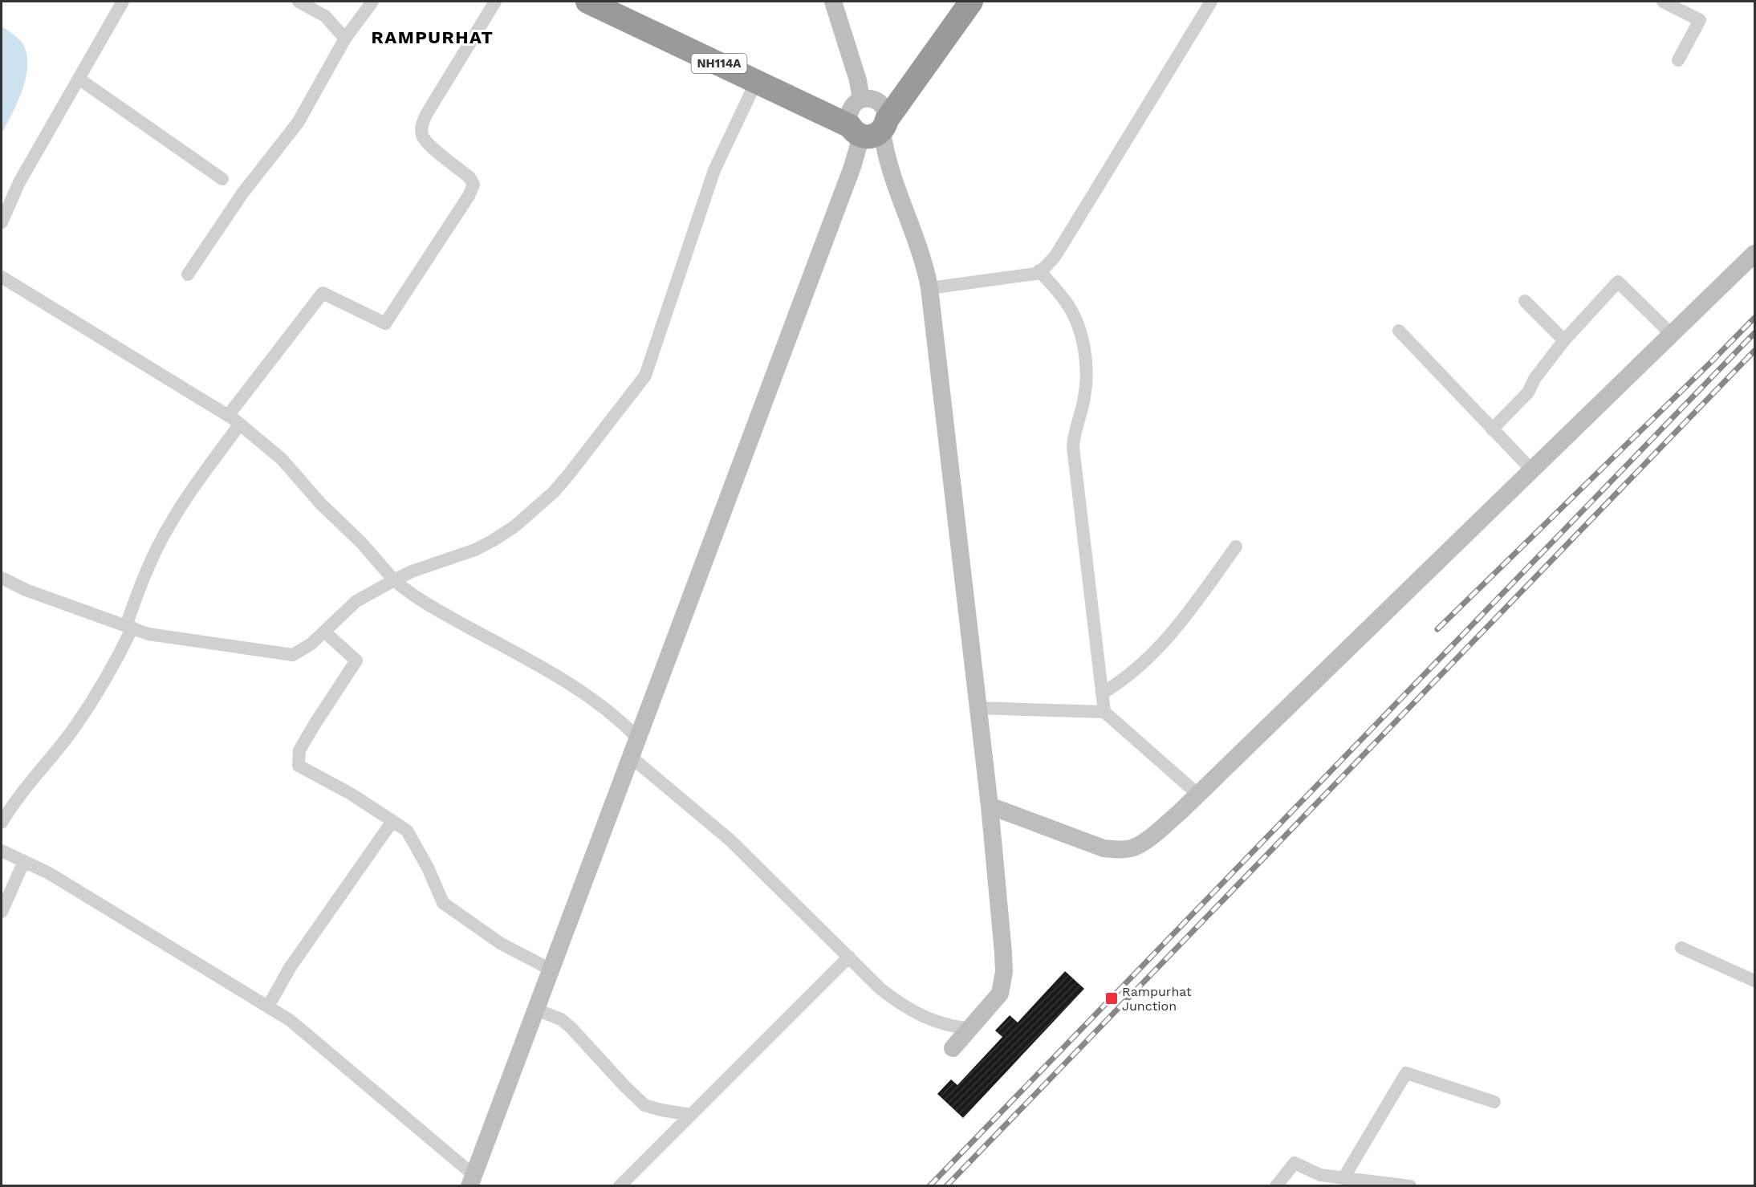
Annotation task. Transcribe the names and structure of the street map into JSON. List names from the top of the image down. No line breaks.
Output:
{"streets":{"highway":["NH114A"]},"districts":["RAMPURHAT"],"places":{"transit":["Rampurhat Junction"]}}
